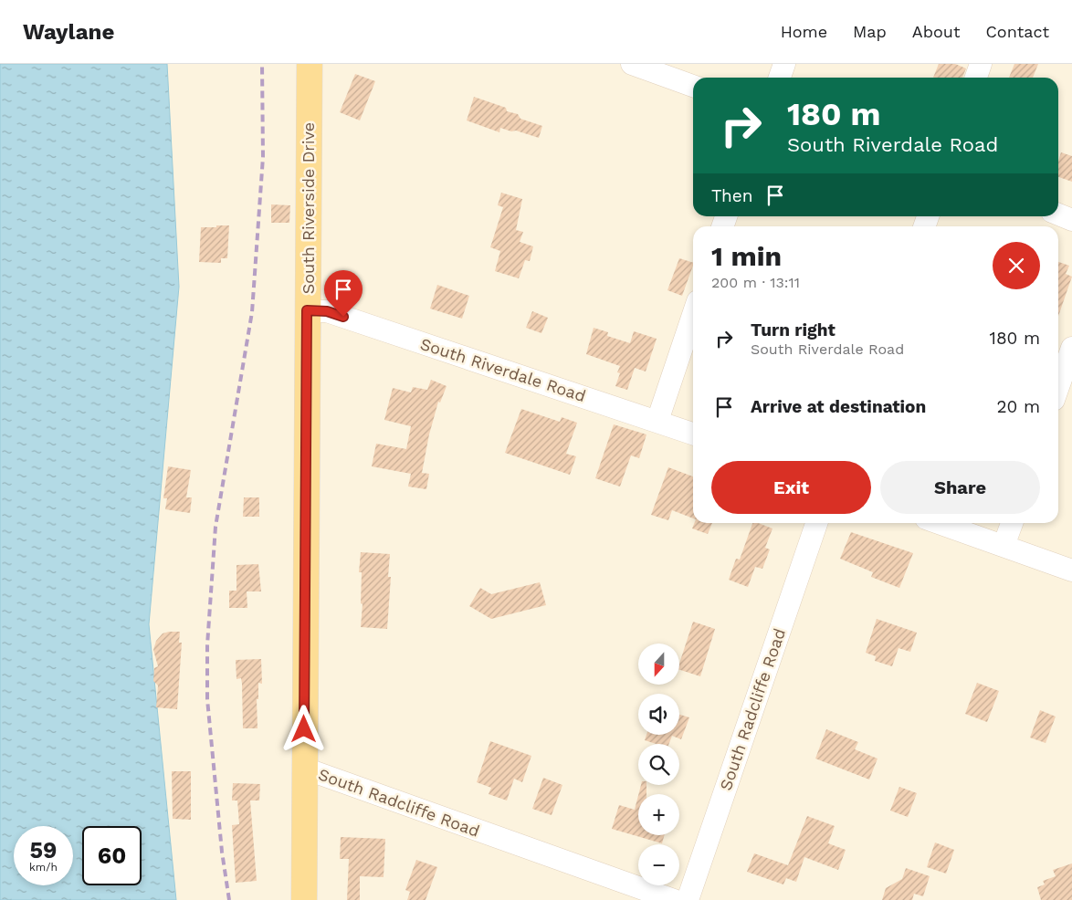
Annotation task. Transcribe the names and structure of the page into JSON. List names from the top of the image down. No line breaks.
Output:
{"streets":{"main road":["South Riverside Drive"],"street":["South Riverdale Road","South Radcliffe Road"]},"crossings":[["South Riverside Drive","South Riverdale Road"],["South Riverside Drive","South Radcliffe Road"]],"north":"bottom","page":{"header":"Waylane","nav":["Home","Map","About","Contact"],"turn":["180 m","South Riverdale Road"],"then":"Then","heading":["1 min","200 m · 13:11"],"list":[{"name":"Turn right","note":"South Riverdale Road","value":"180 m"},{"name":"Arrive at destination","value":"20 m"}],"buttons":["Exit","Share"],"map_buttons":["+","−"],"speed":"59 km/h","limit":"60"}}
